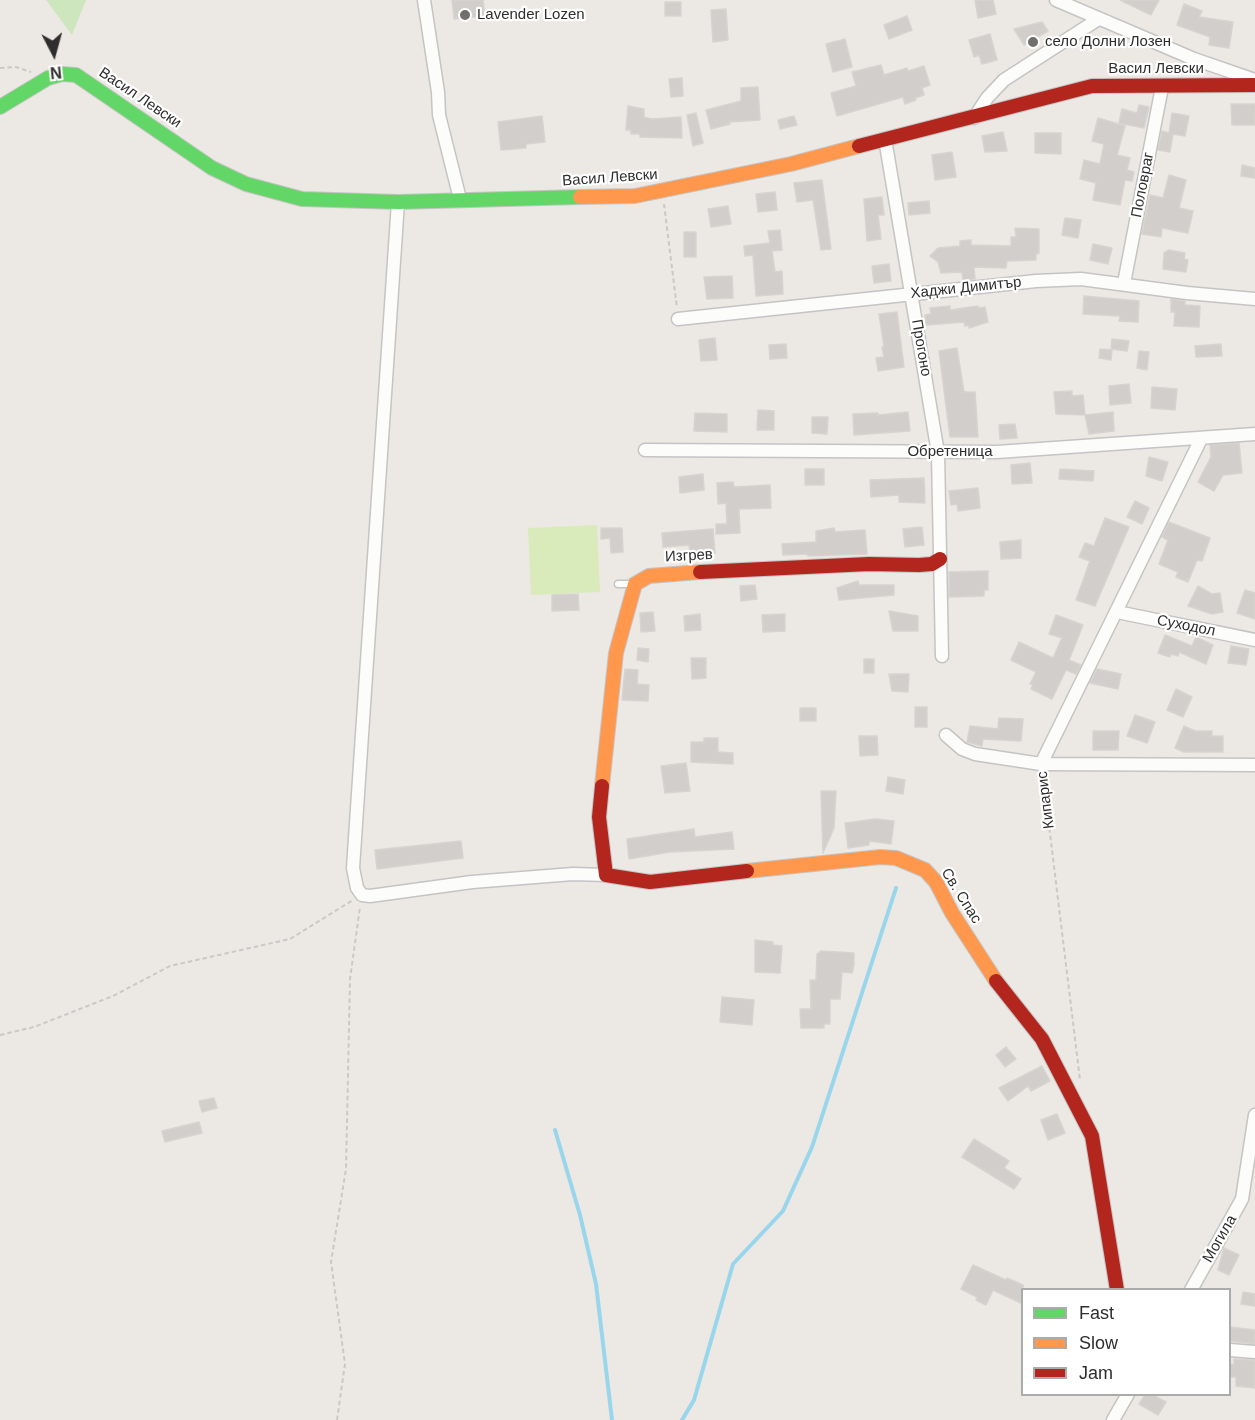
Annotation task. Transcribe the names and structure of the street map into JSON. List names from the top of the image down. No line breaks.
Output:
{"streets":{"street":["Васил Левски","Половраг","Хаджи Димитър","Прогоно","Обретеница","Изгрев","Суходол","Кипарис","Св. Спас","Могила"]},"crossings":[["Васил Левски","Половраг"],["Васил Левски","Прогоно"],["Половраг","Хаджи Димитър"],["Хаджи Димитър","Прогоно"],["Прогоно","Обретеница"],["Прогоно","Изгрев"],["Обретеница","Кипарис"],["Суходол","Кипарис"]],"places":["Lavender Lozen","село Долни Лозен"],"legend":["Fast","Slow","Jam"],"north":"bottom"}
